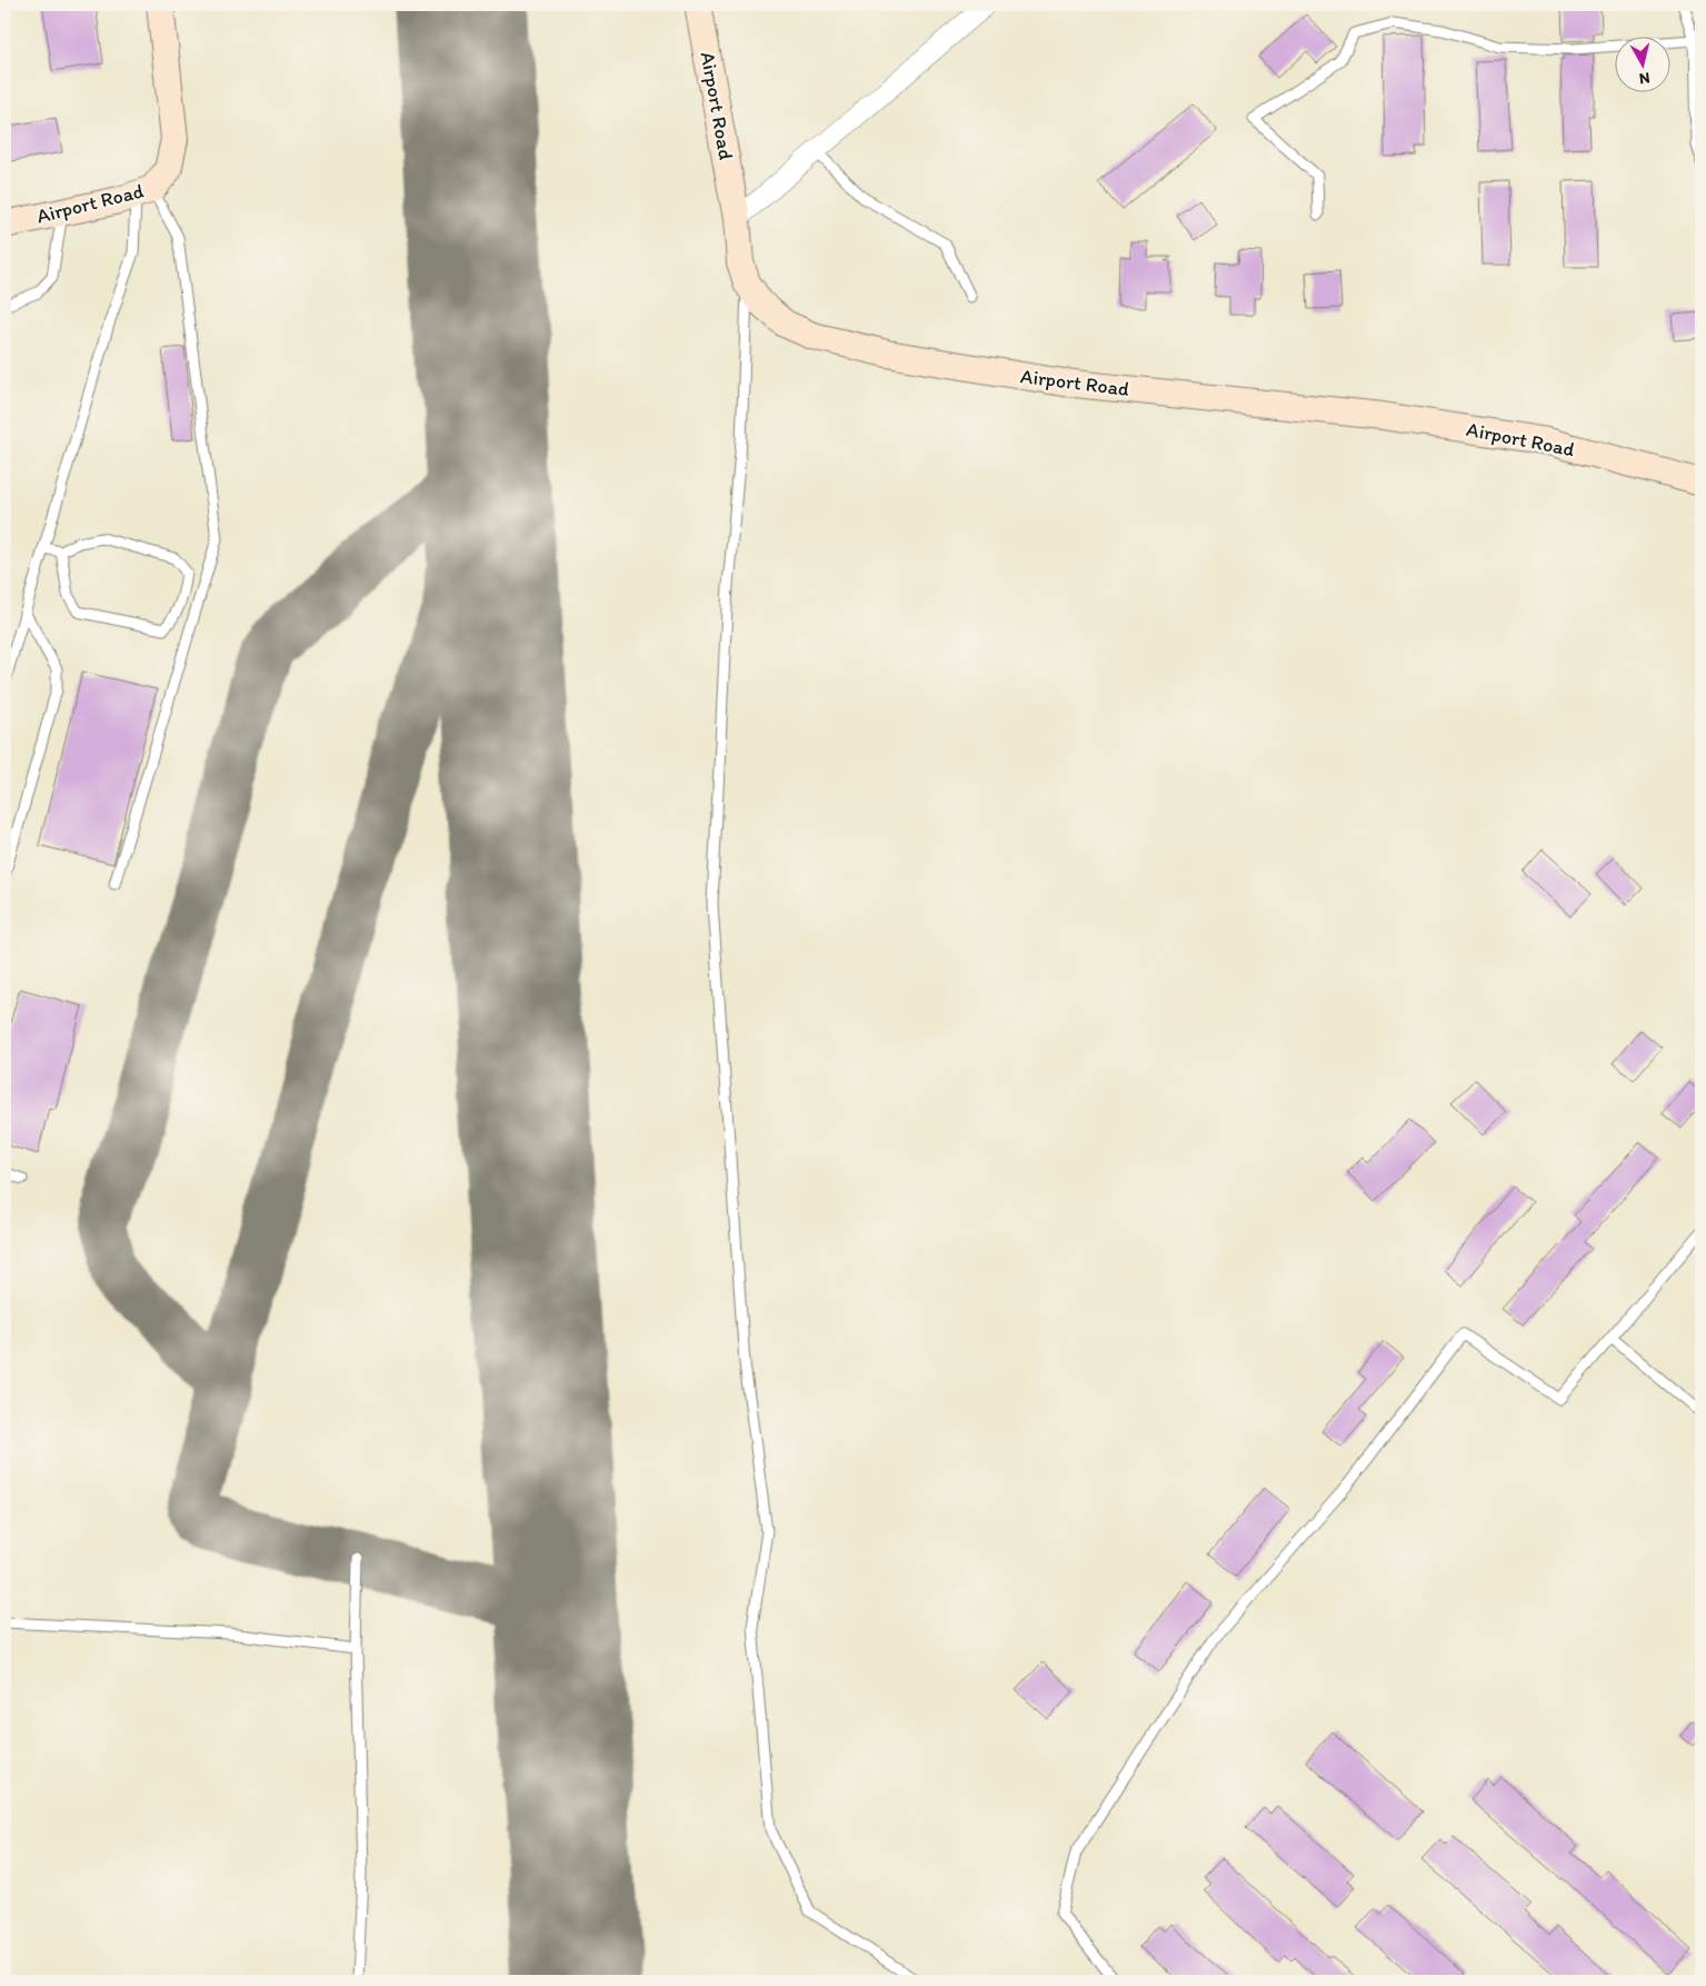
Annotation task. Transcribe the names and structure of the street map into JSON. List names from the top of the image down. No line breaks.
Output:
{"streets":{"main road":["Airport Road"]},"north":"bottom"}
